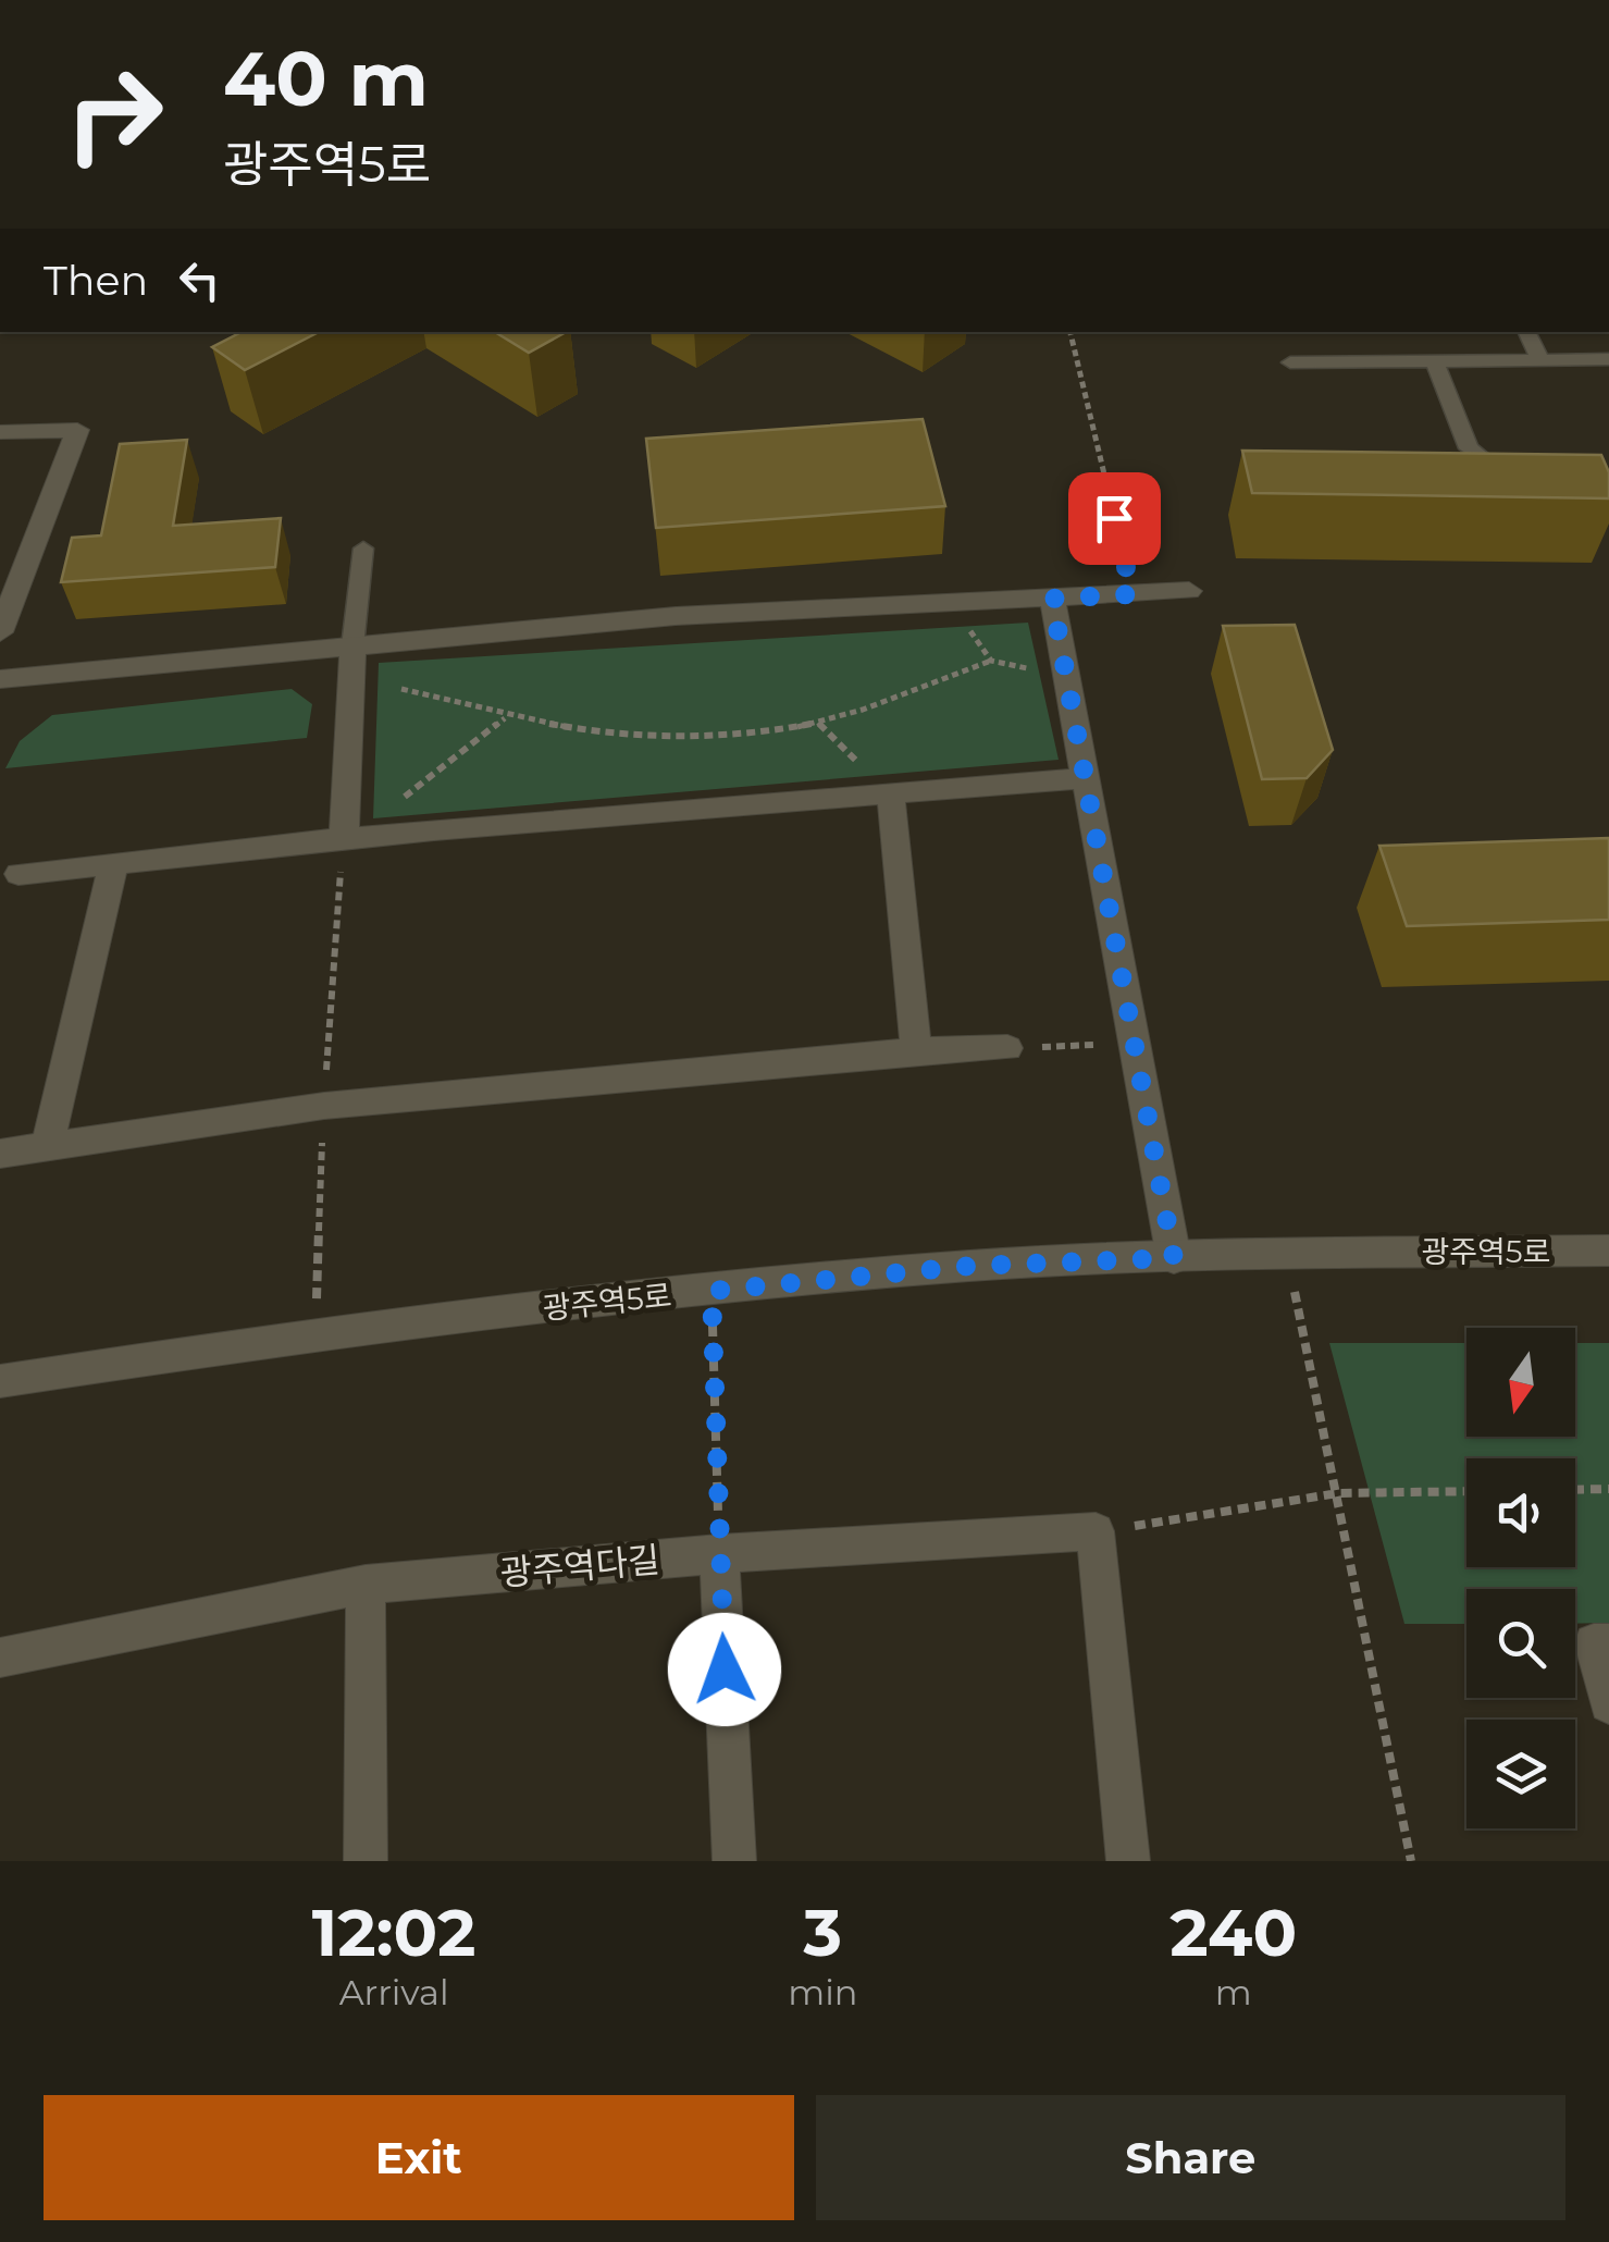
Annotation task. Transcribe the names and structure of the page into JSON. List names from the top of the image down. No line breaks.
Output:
{"streets":{"street":["광주역5로","광주역다길"]},"north":"bottom","page":{"turn":["40 m","광주역5로"],"then":"Then","eta":["12:02","Arrival","3","min","240","m"],"buttons":["Exit","Share"]}}
